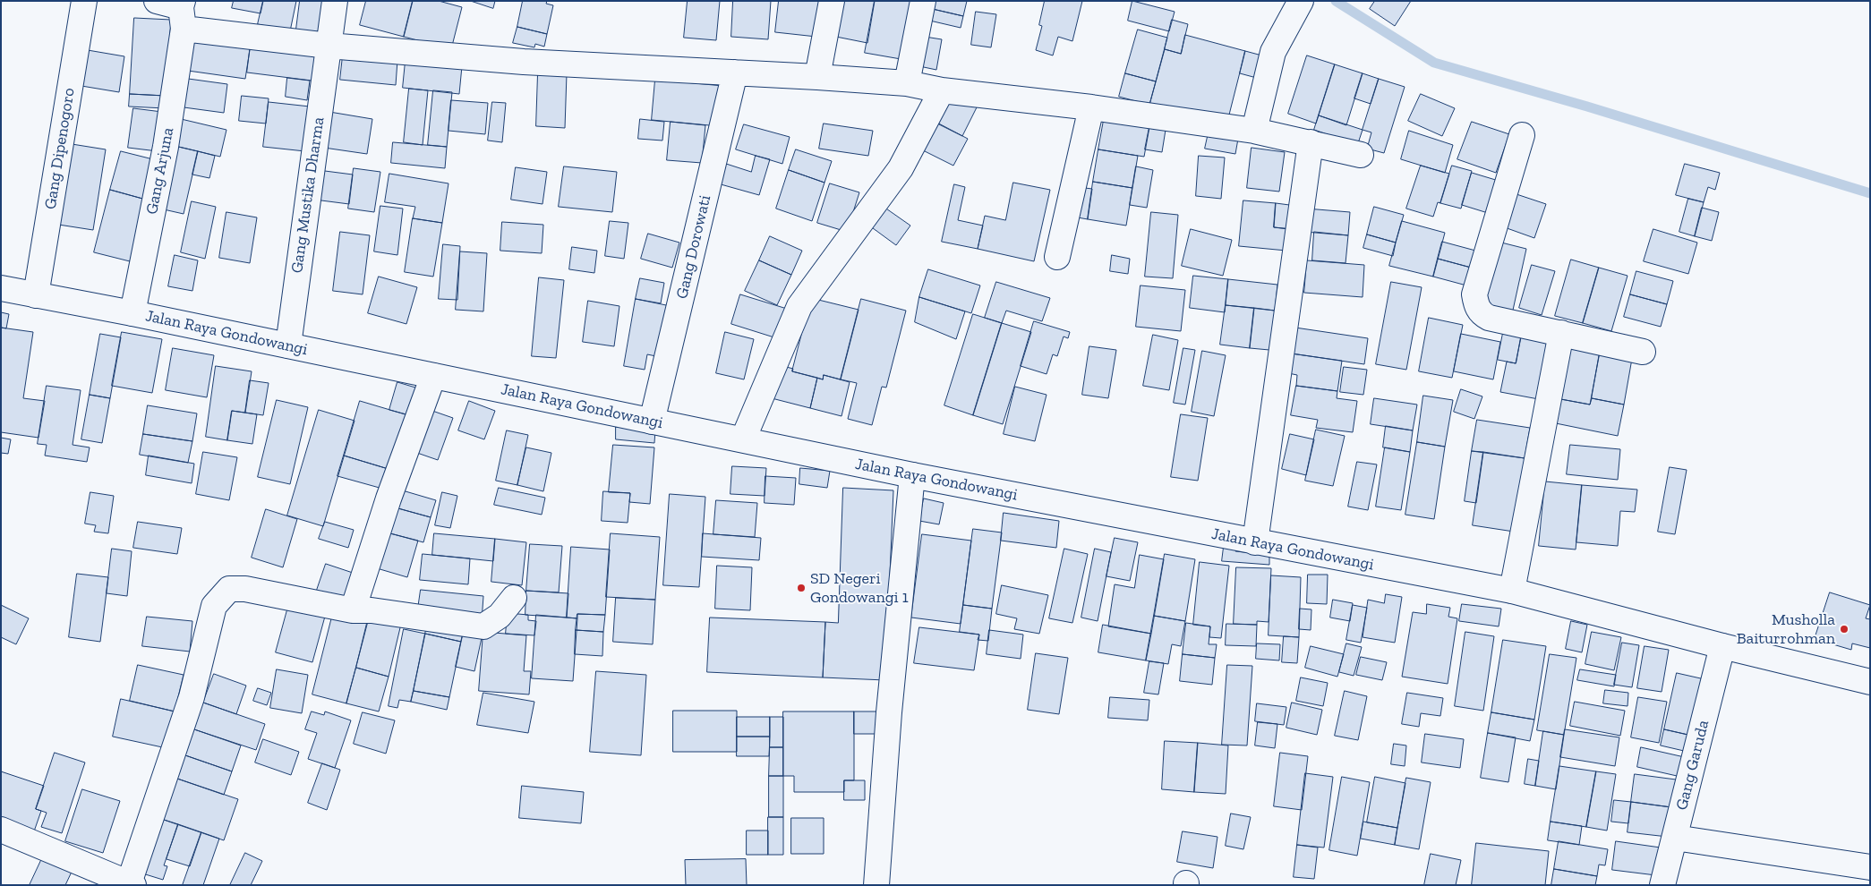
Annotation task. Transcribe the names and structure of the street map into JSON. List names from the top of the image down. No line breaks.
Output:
{"streets":{"street":["Gang Dipenogoro","Gang Arjuna","Gang Mustika Dharma","Gang Dorowati","Jalan Raya Gondowangi","Gang Garuda"]},"crossings":[["Gang Dipenogoro","Jalan Raya Gondowangi"],["Gang Arjuna","Jalan Raya Gondowangi"],["Gang Mustika Dharma","Jalan Raya Gondowangi"],["Gang Dorowati","Jalan Raya Gondowangi"],["Jalan Raya Gondowangi","Gang Garuda"]],"places":["SD Negeri Gondowangi 1","Musholla Baiturrohman"]}
